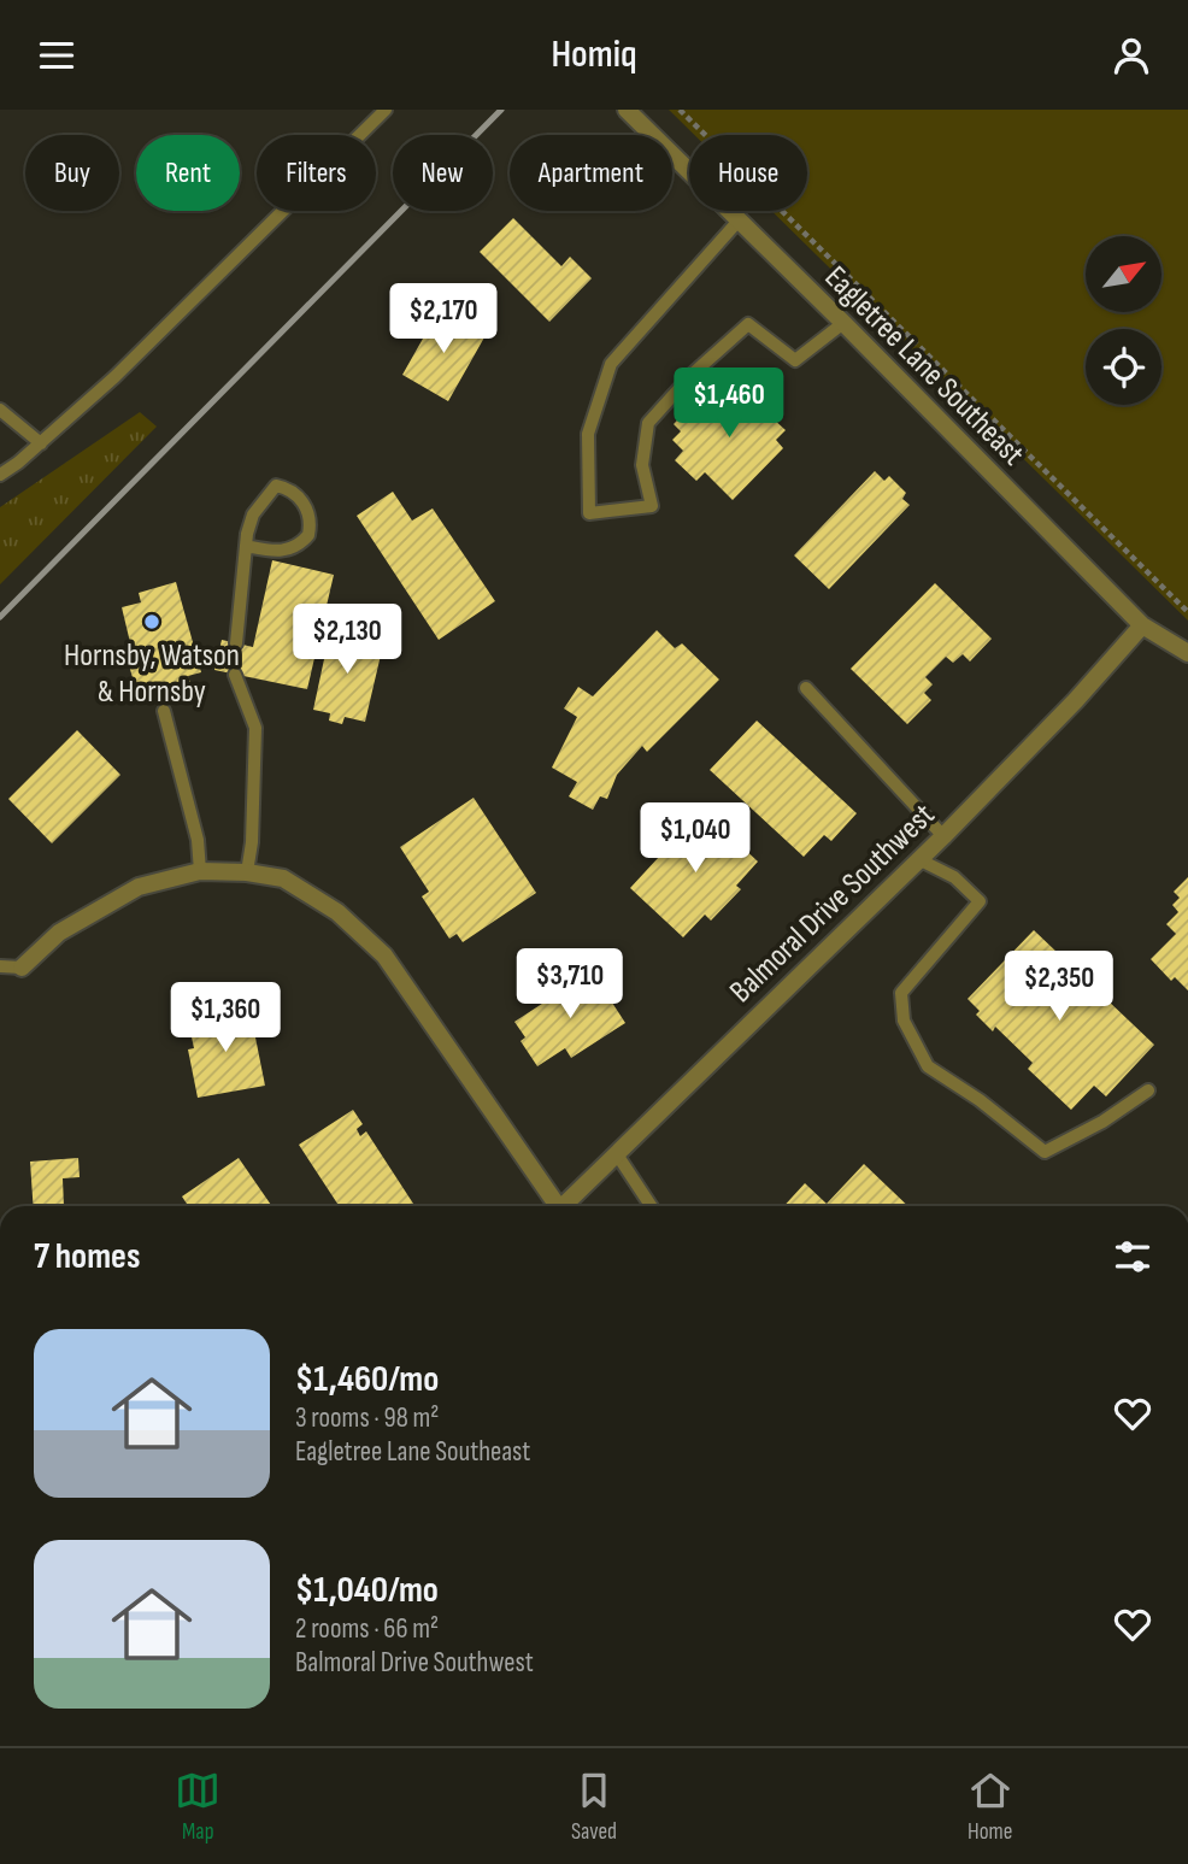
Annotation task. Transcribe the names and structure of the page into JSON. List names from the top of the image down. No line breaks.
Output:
{"streets":{"street":["Eagletree Lane Southeast","Balmoral Drive Southwest"]},"crossings":[["Eagletree Lane Southeast","Balmoral Drive Southwest"]],"places":["Hornsby, Watson & Hornsby"],"north":"top right","page":{"header":"Homiq","chip":["Buy","Rent","Filters","New","Apartment","House"],"price":["$2,170","$1,460","$2,130","$1,040","$3,710","$2,350","$1,360"],"heading":"7 homes","list":[{"name":"$1,460/mo","note":"3 rooms · 98 m² · Eagletree Lane Southeast"},{"name":"$1,040/mo","note":"2 rooms · 66 m² · Balmoral Drive Southwest"}],"tabs":["Map","Saved","Home"]}}
